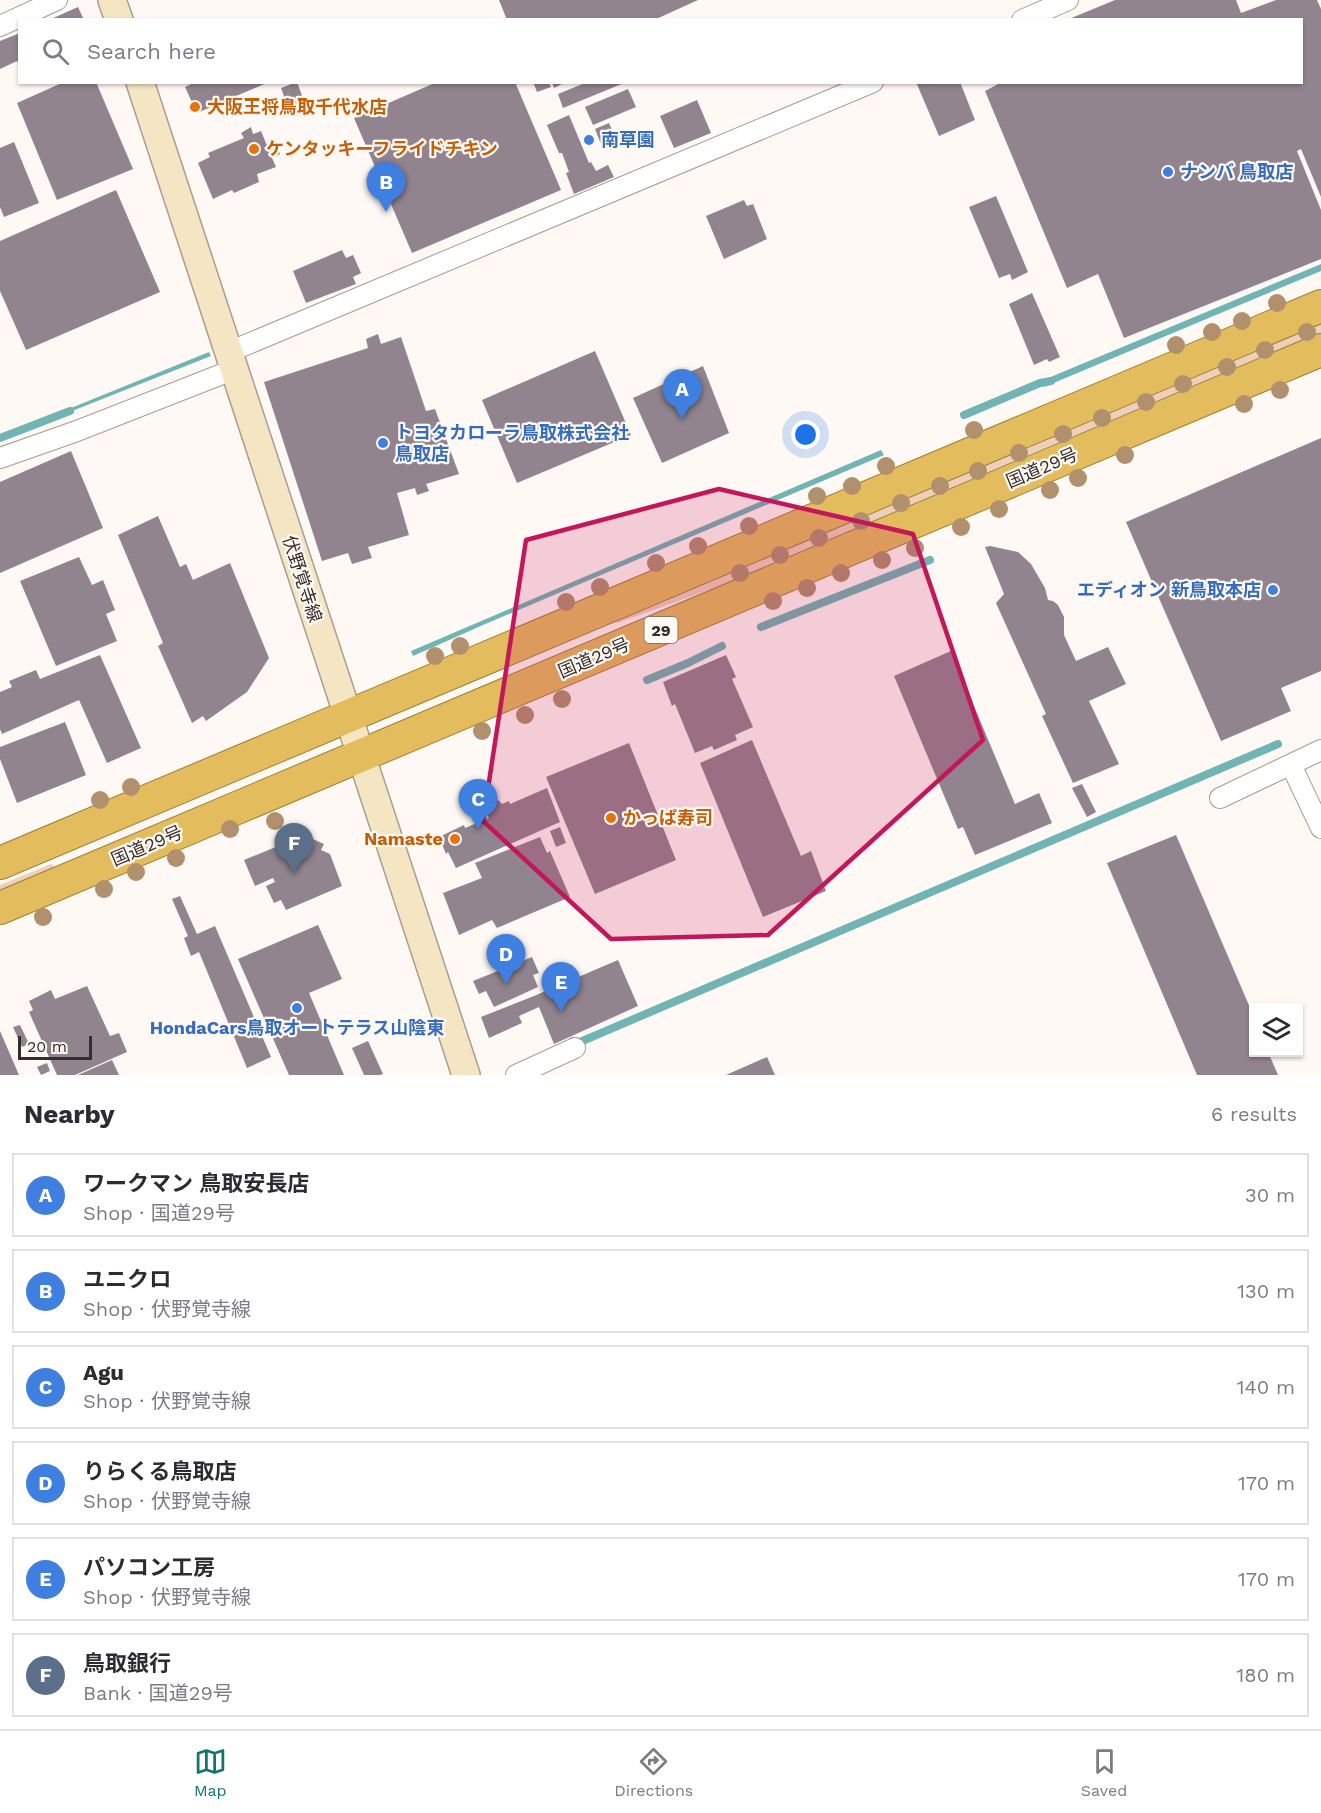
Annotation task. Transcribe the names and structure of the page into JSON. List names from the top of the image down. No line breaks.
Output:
{"streets":{"highway":["国道29号","29"],"main road":["伏野覚寺線"]},"crossings":[["国道29号","伏野覚寺線"],["伏野覚寺線","29"]],"places":["大阪王将鳥取千代水店","南草園","ケンタッキーフライドチキン","ナンバ 鳥取店","トヨタカローラ鳥取株式会社 鳥取店","エディオン 新鳥取本店","かっぱ寿司","Namaste","HondaCars鳥取オートテラス山陰東"],"scale_bar":"20 m","page":{"search":"Search here","pins":["B","A","C","F","D","E"],"scale":"20 m","heading":["Nearby","6 results"],"list":[{"mark":"A","name":"ワークマン 鳥取安長店","note":"Shop · 国道29号","value":"30 m"},{"mark":"B","name":"ユニクロ","note":"Shop · 伏野覚寺線","value":"130 m"},{"mark":"C","name":"Agu","note":"Shop · 伏野覚寺線","value":"140 m"},{"mark":"D","name":"りらくる鳥取店","note":"Shop · 伏野覚寺線","value":"170 m"},{"mark":"E","name":"パソコン工房","note":"Shop · 伏野覚寺線","value":"170 m"},{"mark":"F","name":"鳥取銀行","note":"Bank · 国道29号","value":"180 m"}],"nav":["Map","Directions","Saved"]}}
